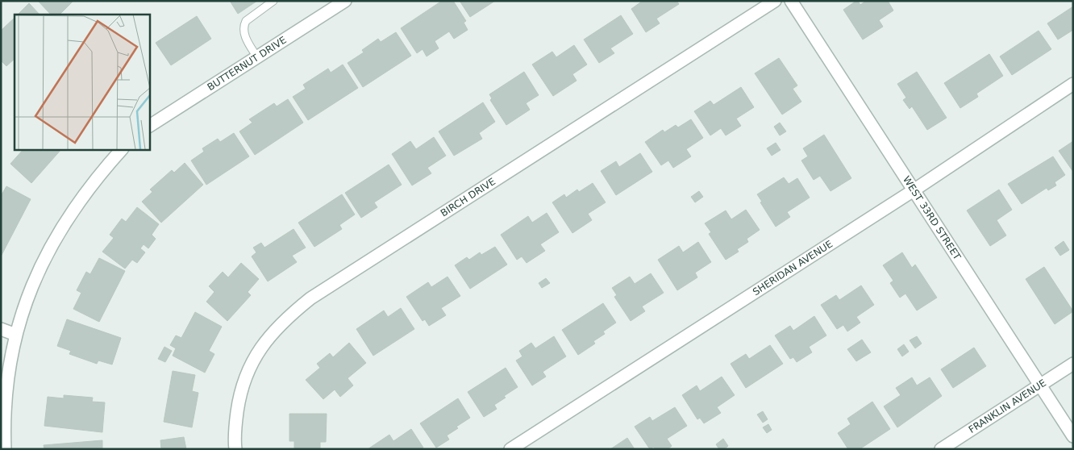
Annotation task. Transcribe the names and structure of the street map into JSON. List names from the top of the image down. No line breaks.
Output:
{"streets":{"street":["BUTTERNUT DRIVE","BIRCH DRIVE","WEST 33RD STREET","SHERIDAN AVENUE","FRANKLIN AVENUE"]},"crossings":[["WEST 33RD STREET","SHERIDAN AVENUE"],["WEST 33RD STREET","FRANKLIN AVENUE"]]}
